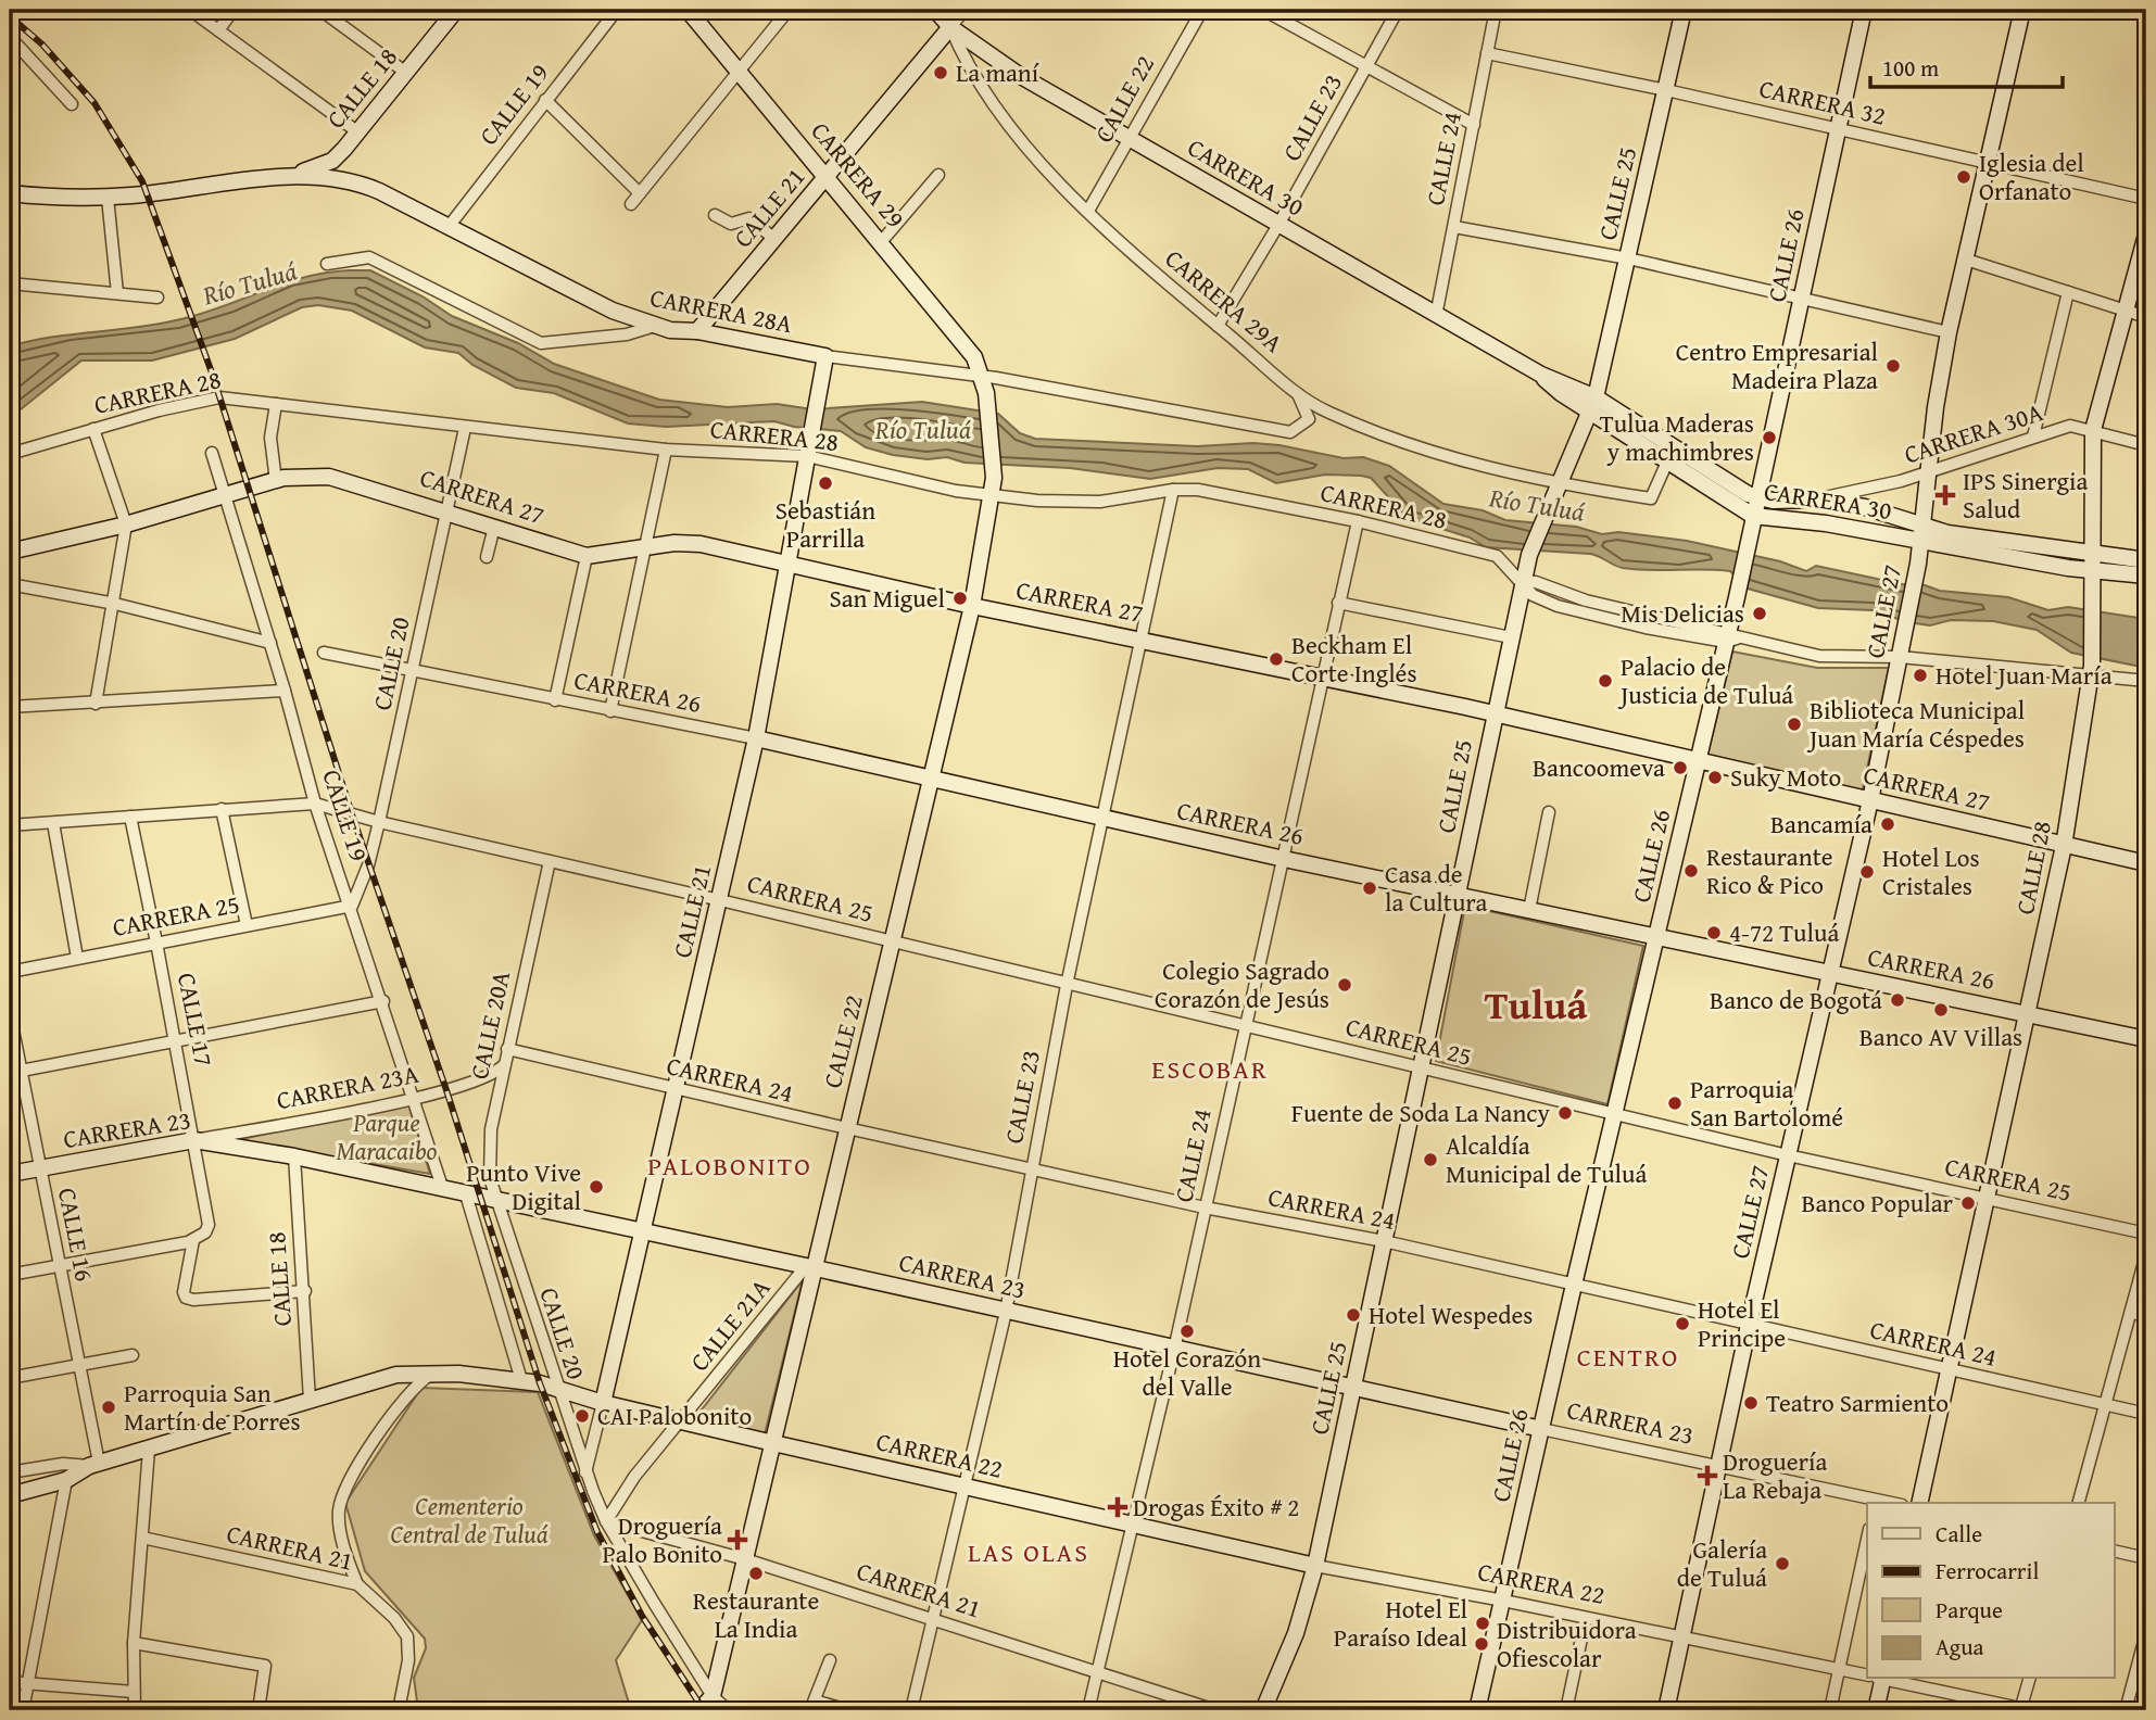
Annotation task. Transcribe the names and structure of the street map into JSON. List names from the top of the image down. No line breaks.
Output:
{"streets":{"street":["CALLE 18","CALLE 22","CARRERA 32","CALLE 19","CALLE 23","CALLE 24","CARRERA 29","CARRERA 30","CALLE 25","CALLE 21","CALLE 26","CARRERA 29A","CARRERA 28A","CARRERA 28","CARRERA 30A","CARRERA 27","CALLE 27","CALLE 20","CARRERA 26","CALLE 28","CARRERA 25","CALLE 17","CALLE 20A","CARRERA 24","CARRERA 23A","CARRERA 23","CALLE 16","CALLE 21A","CARRERA 22","CARRERA 21"]},"crossings":[["CALLE 18","CARRERA 28A"],["CALLE 18","CARRERA 23"],["CALLE 18","CARRERA 22"],["CALLE 22","CARRERA 29"],["CALLE 22","CARRERA 30"],["CALLE 22","CARRERA 29A"],["CALLE 22","CARRERA 28A"],["CALLE 22","CARRERA 28"],["CALLE 22","CARRERA 27"],["CALLE 22","CALLE 20"],["CALLE 22","CARRERA 26"],["CALLE 22","CARRERA 25"],["CALLE 22","CARRERA 24"],["CALLE 22","CARRERA 23"],["CALLE 22","CALLE 21A"],["CALLE 22","CARRERA 22"],["CALLE 22","CARRERA 21"],["CARRERA 32","CALLE 24"],["CARRERA 32","CALLE 25"],["CARRERA 32","CALLE 26"],["CARRERA 32","CALLE 27"],["CALLE 19","CARRERA 28A"],["CALLE 19","CARRERA 27"],["CALLE 19","CALLE 20"],["CALLE 19","CARRERA 25"],["CALLE 19","CARRERA 23A"],["CALLE 19","CARRERA 23"],["CALLE 23","CARRERA 30"],["CALLE 23","CARRERA 29A"],["CALLE 23","CARRERA 28"],["CALLE 23","CARRERA 27"],["CALLE 23","CARRERA 26"],["CALLE 23","CARRERA 25"],["CALLE 23","CARRERA 24"],["CALLE 23","CARRERA 23"],["CALLE 23","CARRERA 22"],["CALLE 23","CARRERA 21"],["CALLE 24","CARRERA 30"],["CALLE 24","CARRERA 28"],["CALLE 24","CARRERA 27"],["CALLE 24","CARRERA 26"],["CALLE 24","CARRERA 25"],["CALLE 24","CARRERA 24"],["CALLE 24","CARRERA 23"],["CALLE 24","CARRERA 22"],["CALLE 24","CARRERA 21"],["CARRERA 29","CALLE 21"],["CARRERA 29","CARRERA 28A"],["CARRERA 30","CALLE 25"],["CARRERA 30","CALLE 21"],["CARRERA 30","CALLE 26"],["CARRERA 30","CARRERA 29A"],["CARRERA 30","CARRERA 30A"],["CARRERA 30","CALLE 27"],["CARRERA 30","CALLE 28"],["CALLE 25","CARRERA 29A"],["CALLE 25","CARRERA 28"],["CALLE 25","CARRERA 27"],["CALLE 25","CARRERA 26"],["CALLE 25","CARRERA 25"],["CALLE 25","CARRERA 24"],["CALLE 25","CARRERA 23"],["CALLE 25","CARRERA 22"],["CALLE 21","CARRERA 29A"],["CALLE 21","CARRERA 28A"],["CALLE 21","CARRERA 28"],["CALLE 21","CARRERA 27"],["CALLE 21","CALLE 20"],["CALLE 21","CARRERA 26"],["CALLE 21","CARRERA 25"],["CALLE 21","CARRERA 24"],["CALLE 21","CARRERA 23"],["CALLE 21","CARRERA 22"],["CALLE 26","CARRERA 28"],["CALLE 26","CARRERA 27"],["CALLE 26","CARRERA 26"],["CALLE 26","CARRERA 25"],["CALLE 26","CARRERA 24"],["CALLE 26","CARRERA 23"],["CALLE 26","CARRERA 22"],["CARRERA 29A","CARRERA 28A"],["CARRERA 28","CALLE 27"],["CARRERA 28","CALLE 20"],["CARRERA 28","CALLE 28"],["CARRERA 30A","CALLE 27"],["CARRERA 30A","CALLE 28"],["CARRERA 27","CALLE 27"],["CARRERA 27","CALLE 20"],["CARRERA 27","CALLE 28"],["CALLE 27","CARRERA 26"],["CALLE 27","CARRERA 25"],["CALLE 27","CARRERA 24"],["CALLE 27","CARRERA 23"],["CALLE 27","CARRERA 22"],["CALLE 20","CARRERA 26"],["CALLE 20","CARRERA 25"],["CALLE 20","CALLE 20A"],["CALLE 20","CARRERA 23"],["CALLE 20","CALLE 21A"],["CALLE 20","CARRERA 22"],["CALLE 20","CARRERA 21"],["CARRERA 26","CALLE 28"],["CALLE 28","CARRERA 25"],["CALLE 28","CARRERA 24"],["CARRERA 25","CALLE 17"],["CARRERA 25","CALLE 20A"],["CALLE 17","CARRERA 23A"],["CALLE 17","CARRERA 23"],["CALLE 20A","CARRERA 24"],["CALLE 20A","CARRERA 23A"],["CALLE 20A","CARRERA 23"],["CARRERA 23A","CARRERA 23"],["CARRERA 23","CALLE 16"],["CARRERA 23","CALLE 21A"],["CALLE 16","CARRERA 22"],["CALLE 21A","CARRERA 22"],["CALLE 21A","CARRERA 21"]],"districts":["Tuluá","ESCOBAR","PALOBONITO","CENTRO","LAS OLAS"],"water":["Río Tuluá"],"parks":["Parque Maracaibo","Cementerio Central de Tuluá"],"places":{"other":["La maní","Iglesia del Orfanato","Centro Empresarial Madeira Plaza","Tulua Maderas y machimbres","Sebastián Parrilla","San Miguel","Mis Delicias","Beckham El Corte Inglés","Hotel Juan María","Palacio de Justicia de Tuluá","Biblioteca Municipal Juan María Céspedes","Bancoomeva","Suky Moto","Bancamía","Restaurante Rico & Pico","Hotel Los Cristales","Casa de la Cultura","4-72 Tuluá","Colegio Sagrado Corazón de Jesús","Banco de Bogotá","Banco AV Villas","Parroquia San Bartolomé","Fuente de Soda La Nancy","Alcaldía Municipal de Tuluá","Punto Vive Digital","Banco Popular","Hotel Wespedes","Hotel El Principe","Hotel Corazón del Valle","Teatro Sarmiento","Parroquia San Martín de Porres","CAI Palobonito","Galería de Tuluá","Restaurante La India","Hotel El Paraíso Ideal","Distribuidora Ofiescolar"],"health":["IPS Sinergia Salud","Droguería La Rebaja","Drogas Éxito # 2","Droguería Palo Bonito"]},"legend":["Calle","Ferrocarril","Parque","Agua"],"scale_bar":"100 m"}
